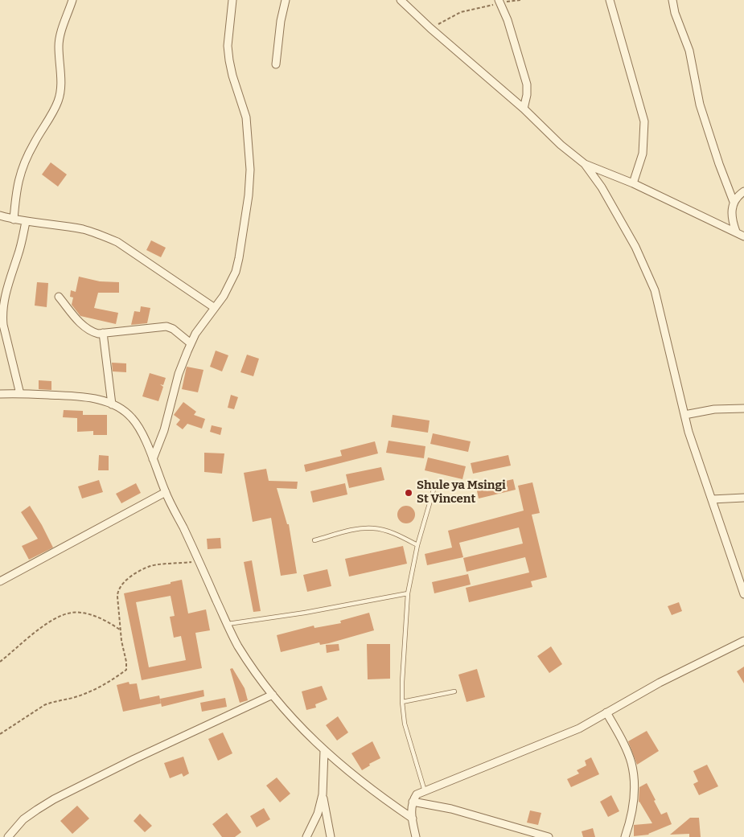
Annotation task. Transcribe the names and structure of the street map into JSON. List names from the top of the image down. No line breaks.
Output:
{"places":["Shule ya Msingi St Vincent"]}
